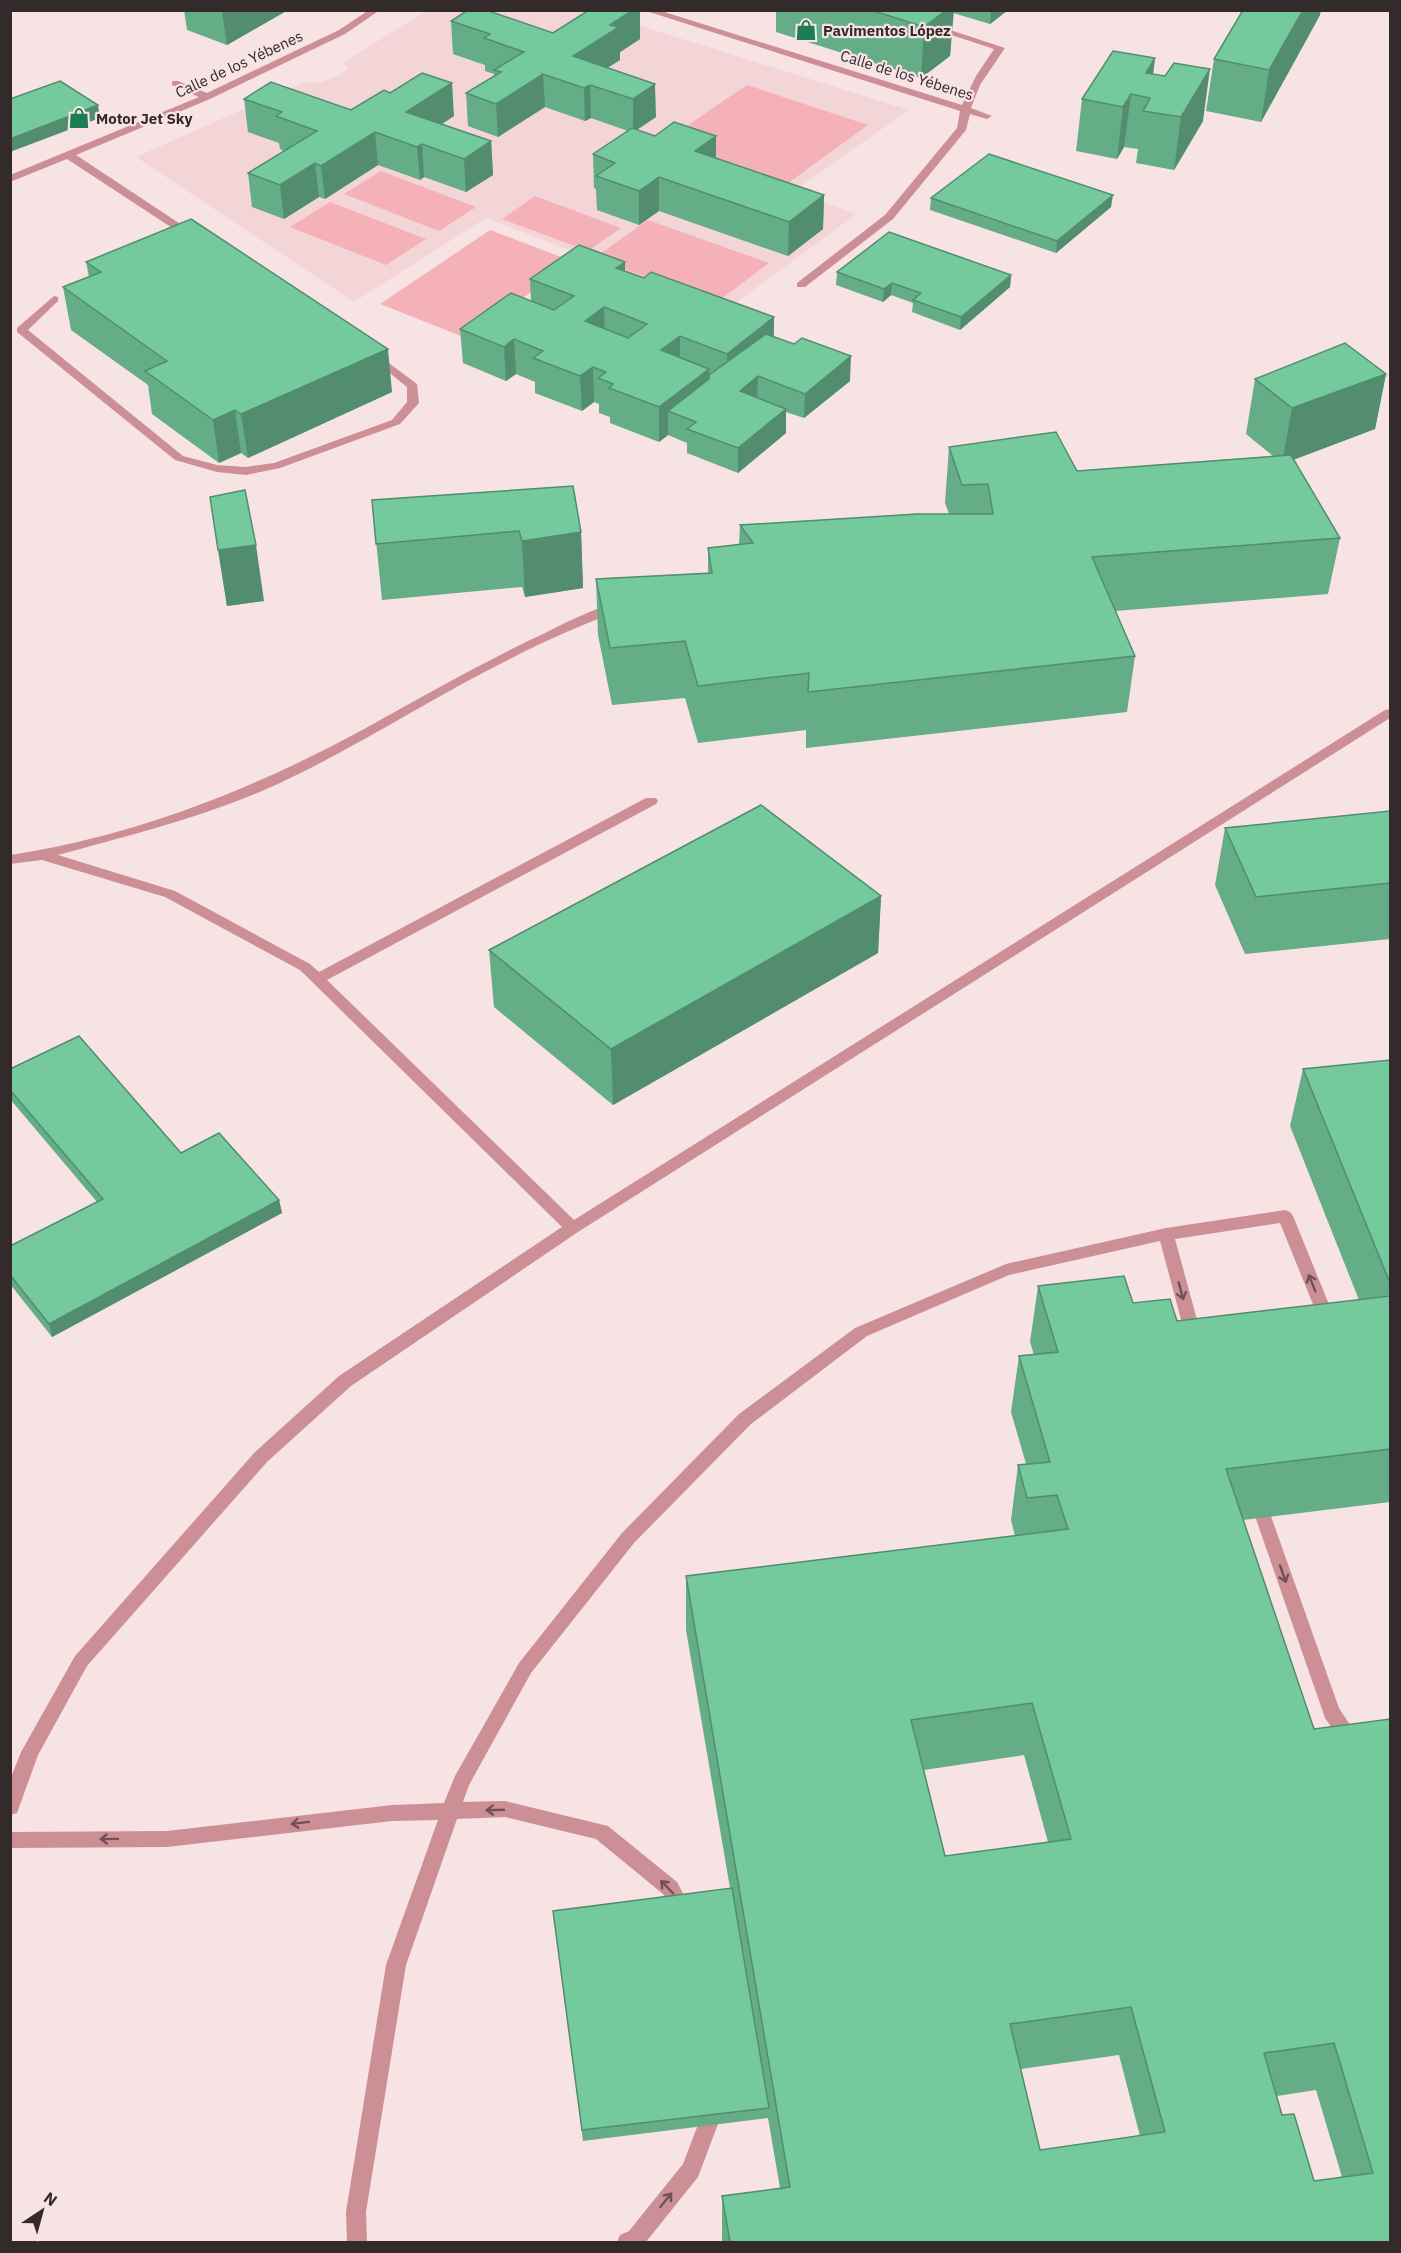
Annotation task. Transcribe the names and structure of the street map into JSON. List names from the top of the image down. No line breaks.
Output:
{"streets":{"street":["Calle de los Yébenes"]},"places":{"shop":["Pavimentos López","Motor Jet Sky"]},"north":"top right"}
